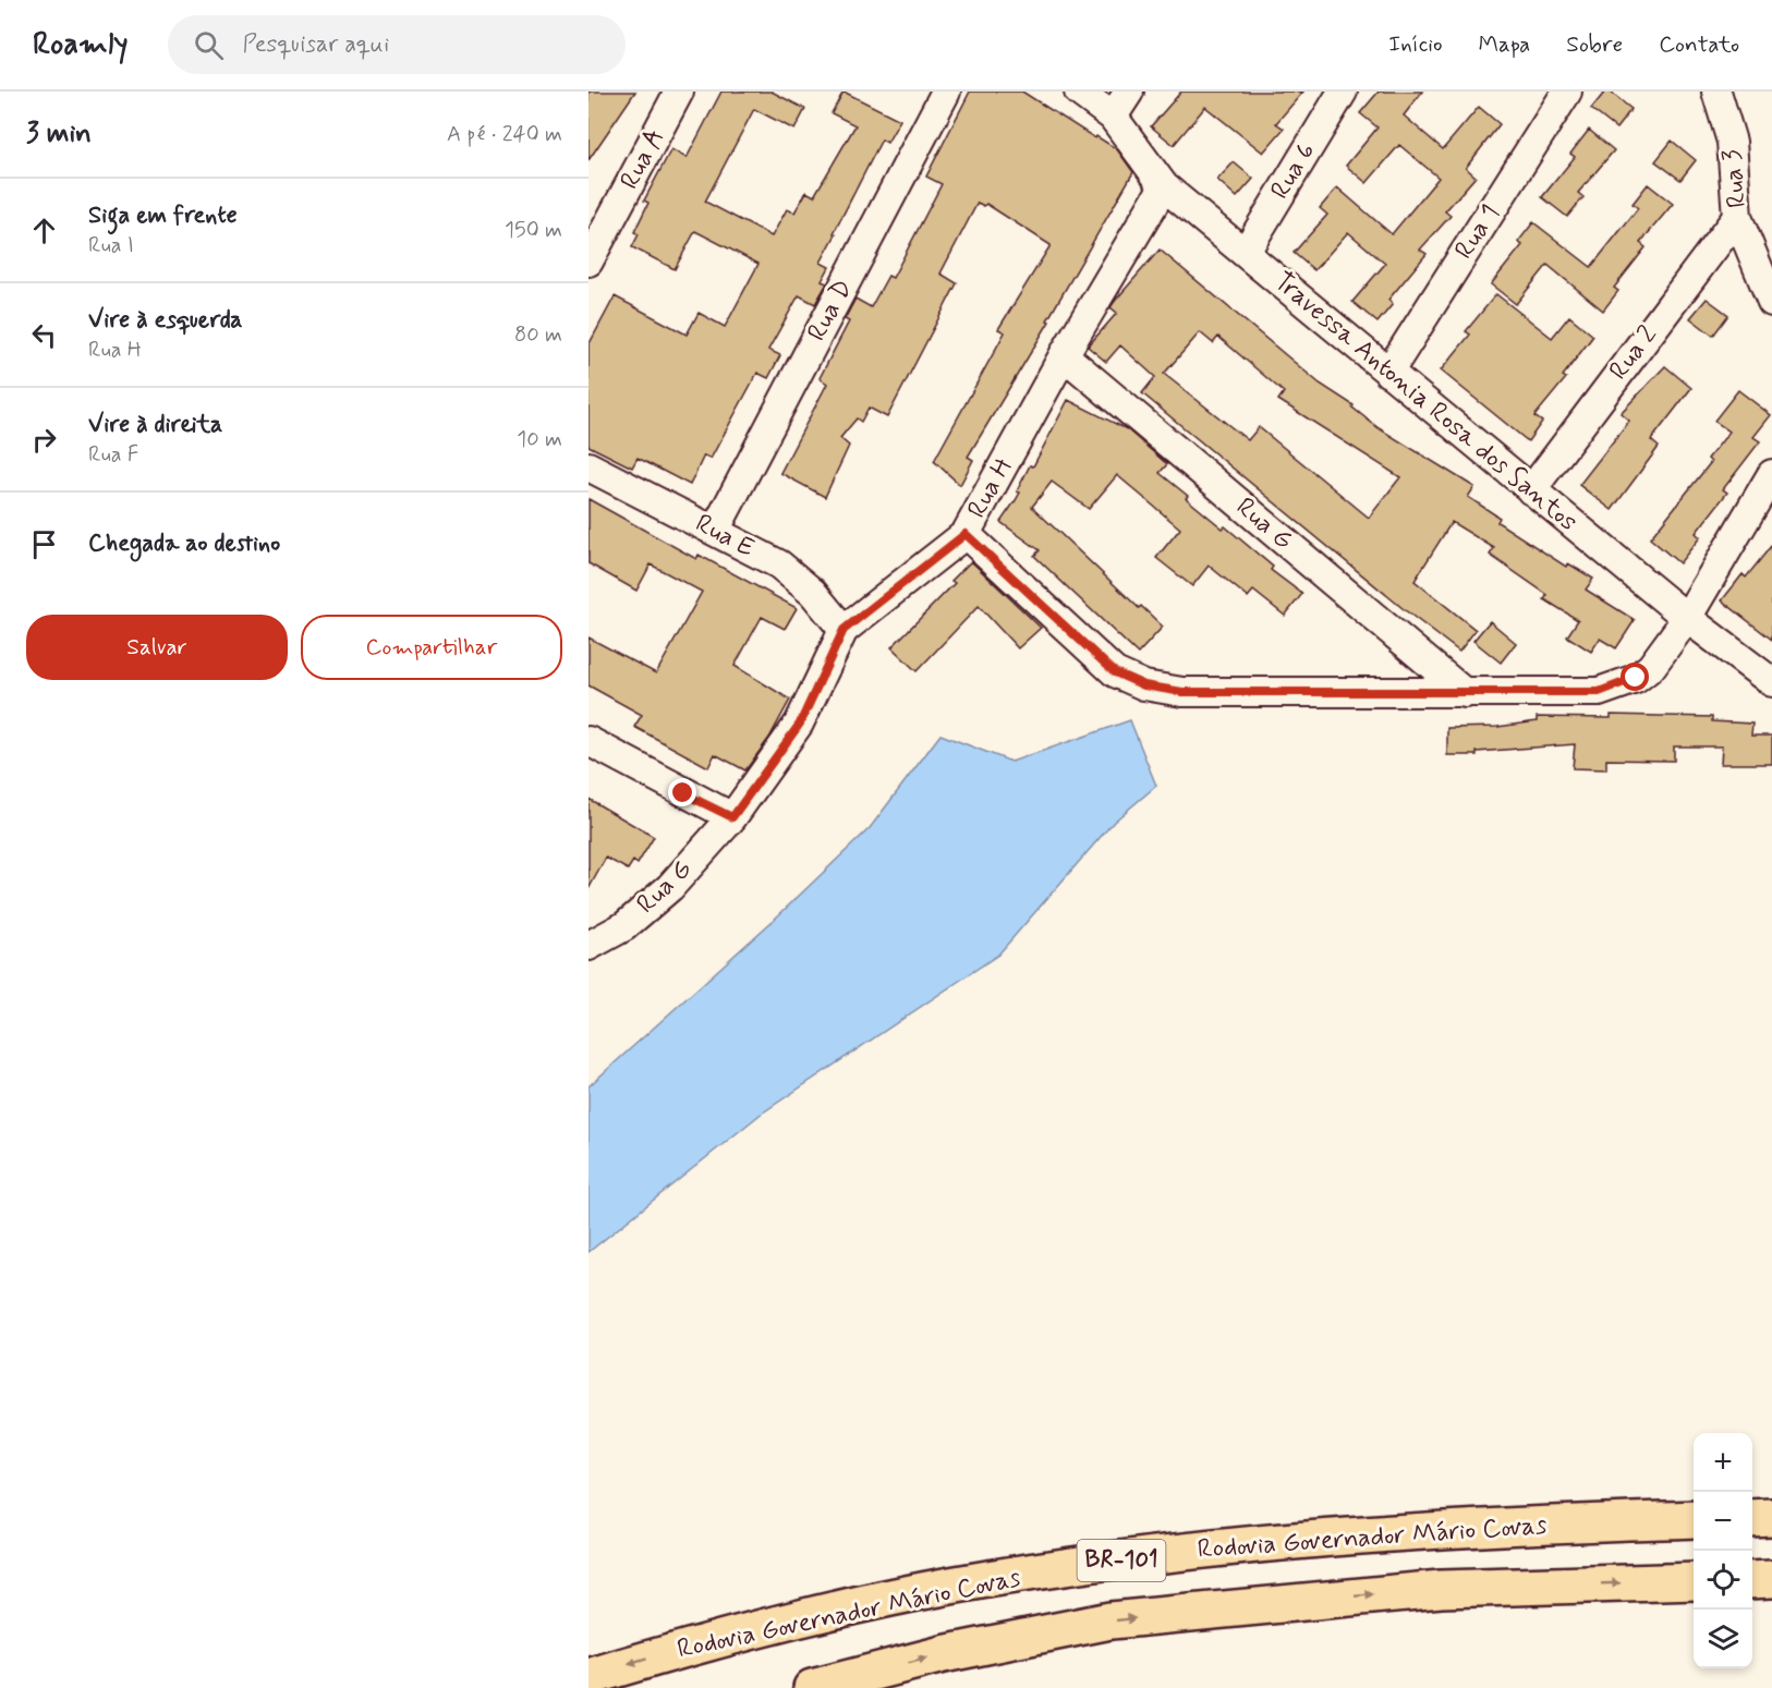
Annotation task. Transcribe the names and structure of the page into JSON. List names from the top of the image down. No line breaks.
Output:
{"streets":{"highway":["Rodovia Governador Mário Covas","BR-101"],"street":["Rua A","Rua 6","Rua 3","Rua 1","Rua D","Rua 2","Travessa Antonia Rosa dos Santos","Rua H","Rua G","Rua E"]},"crossings":[["Rua 6","Travessa Antonia Rosa dos Santos"],["Rua 3","Rua 2"],["Rua 1","Travessa Antonia Rosa dos Santos"],["Rua D","Rua E"],["Rua 2","Travessa Antonia Rosa dos Santos"],["Travessa Antonia Rosa dos Santos","Rua H"],["Rua H","Rua G"],["Rua H","Rua E"]],"page":{"header":"Roamly","search":"Pesquisar aqui","nav":["Início","Mapa","Sobre","Contato"],"heading":["3 min","A pé · 240 m"],"list":[["Siga em frente","Rua I","150 m"],["Vire à esquerda","Rua H","80 m"],["Vire à direita","Rua F","10 m"],"Chegada ao destino"],"buttons":["Salvar","Compartilhar"],"map_buttons":["+","−"]}}
